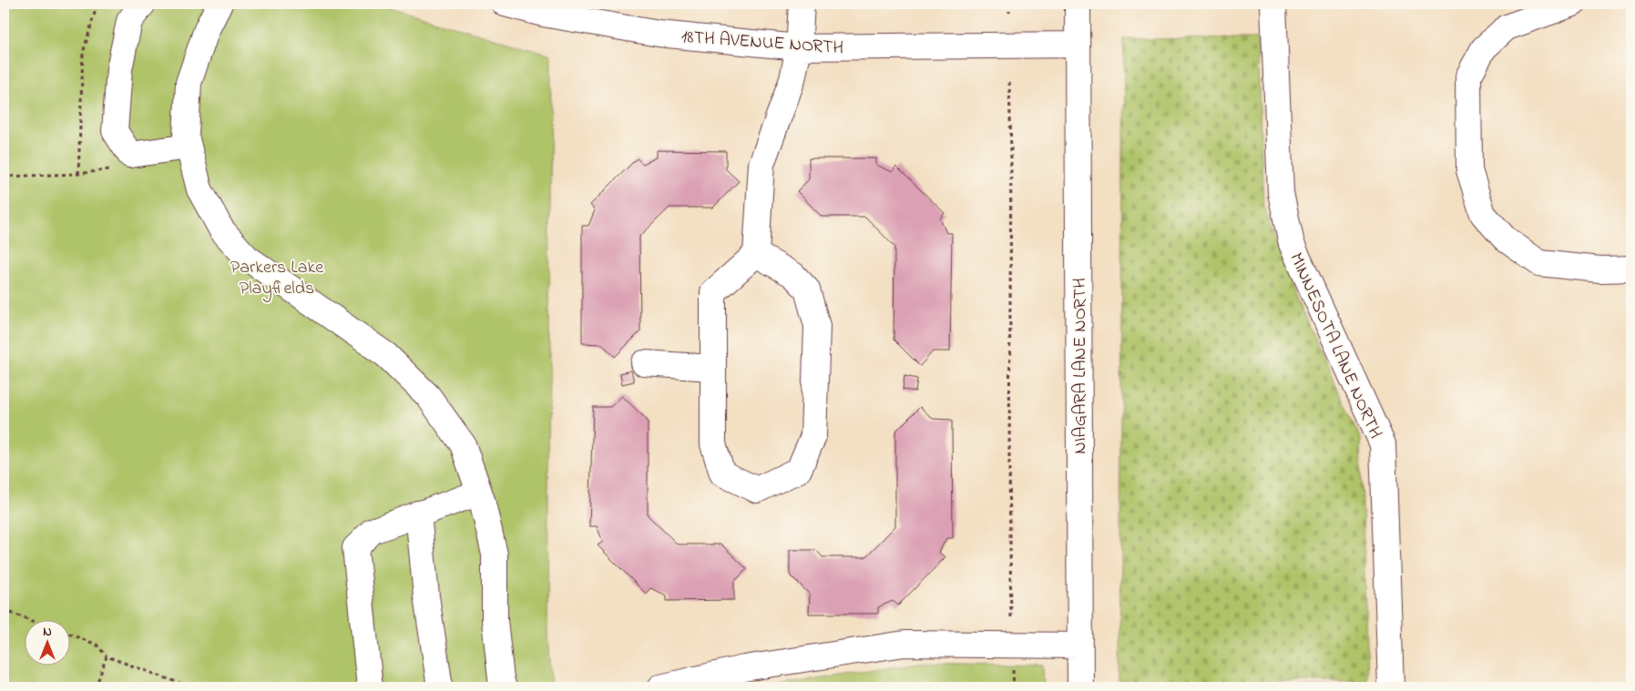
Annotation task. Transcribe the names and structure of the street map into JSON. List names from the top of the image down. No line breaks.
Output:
{"streets":{"street":["18TH AVENUE NORTH","MINNESOTA LANE NORTH","NIAGARA LANE NORTH"]},"crossings":[["18TH AVENUE NORTH","NIAGARA LANE NORTH"]],"parks":["Parkers Lake Playfields"],"north":"top"}
